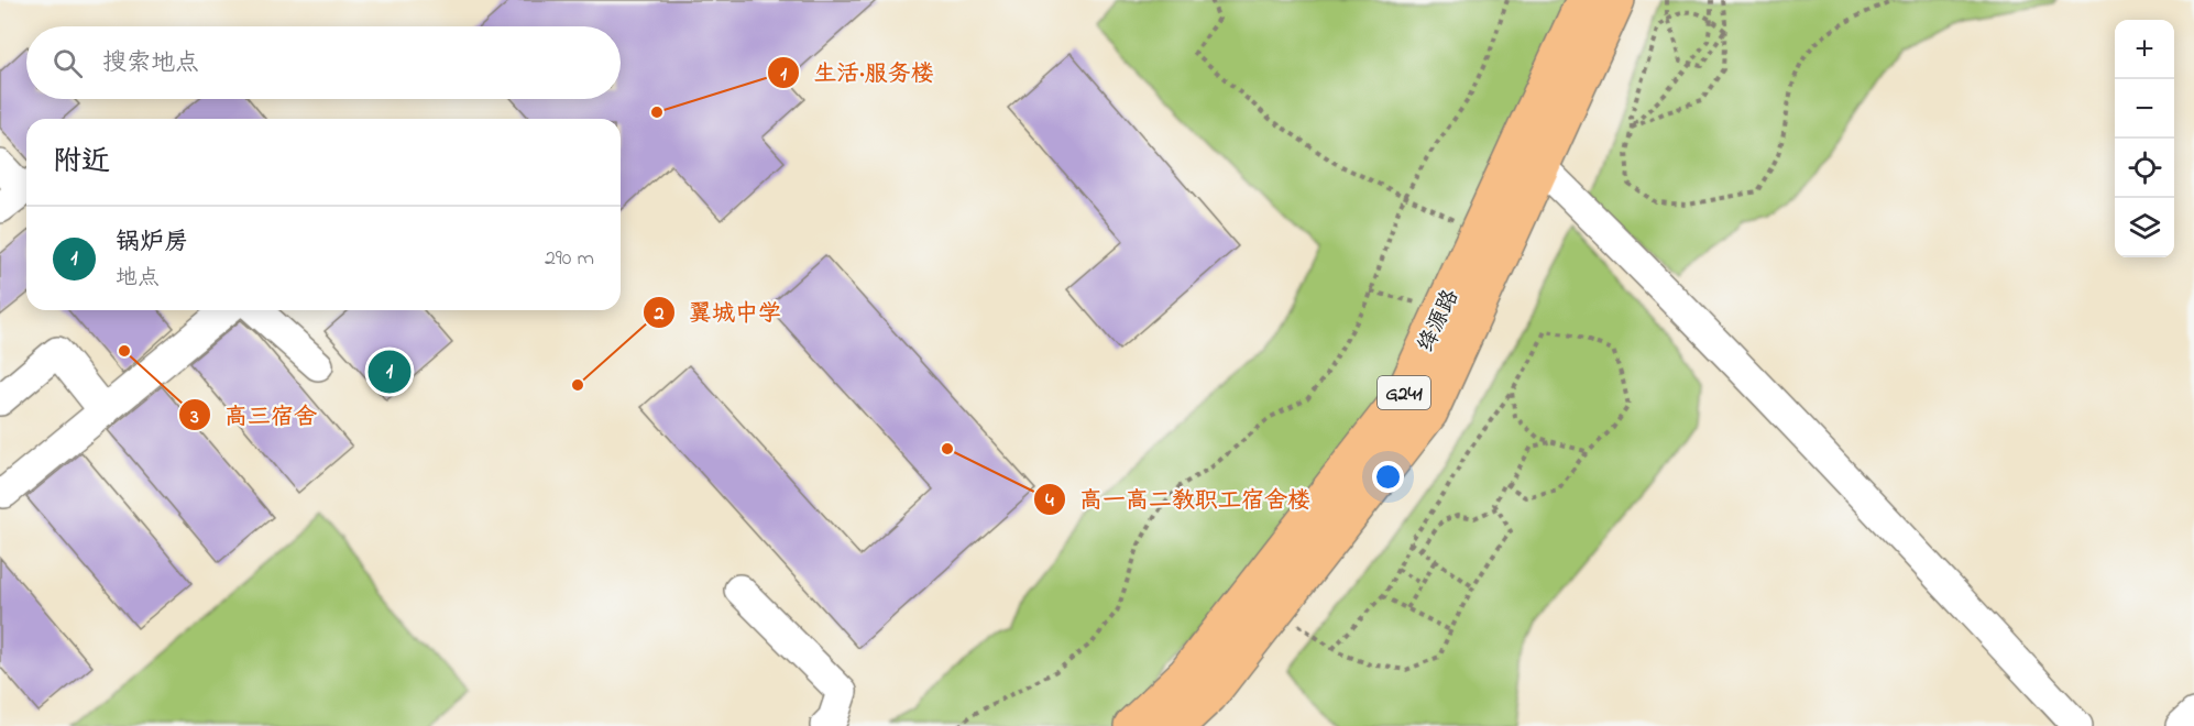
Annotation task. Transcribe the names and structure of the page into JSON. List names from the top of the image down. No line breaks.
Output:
{"streets":{"highway":["绛源路","G241"]},"places":["生活·服务楼","高三宿舍","翼城中学","高一高二教职工宿舍楼"],"page":{"map_buttons":["+","−"],"search":"搜索地点","heading":"附近","list":[{"mark":"1","name":"锅炉房","note":"地点","value":"290 m"}],"pins":"1"}}
